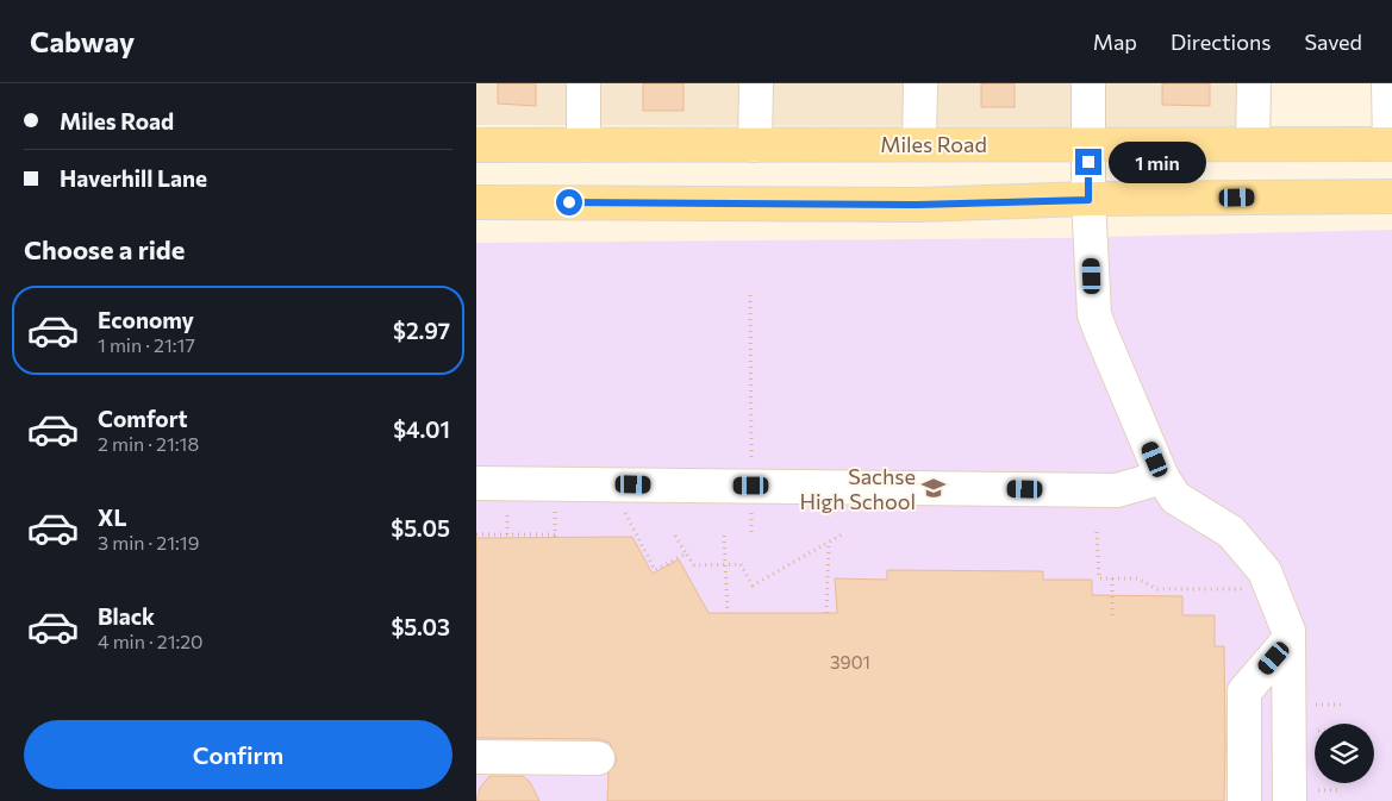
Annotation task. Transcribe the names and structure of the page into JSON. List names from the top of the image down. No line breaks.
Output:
{"streets":{"main road":["Miles Road"]},"places":{"school or university":["Sachse High School"]},"house_numbers":["3901"],"page":{"header":"Cabway","nav":["Map","Directions","Saved"],"banner":["Miles Road","Haverhill Lane"],"bubble":"1 min","heading":"Choose a ride","list":[{"name":"Economy","note":"1 min · 21:17","value":"$2.97"},{"name":"Comfort","note":"2 min · 21:18","value":"$4.01"},{"name":"XL","note":"3 min · 21:19","value":"$5.05"},{"name":"Black","note":"4 min · 21:20","value":"$5.03"}],"buttons":"Confirm"}}
